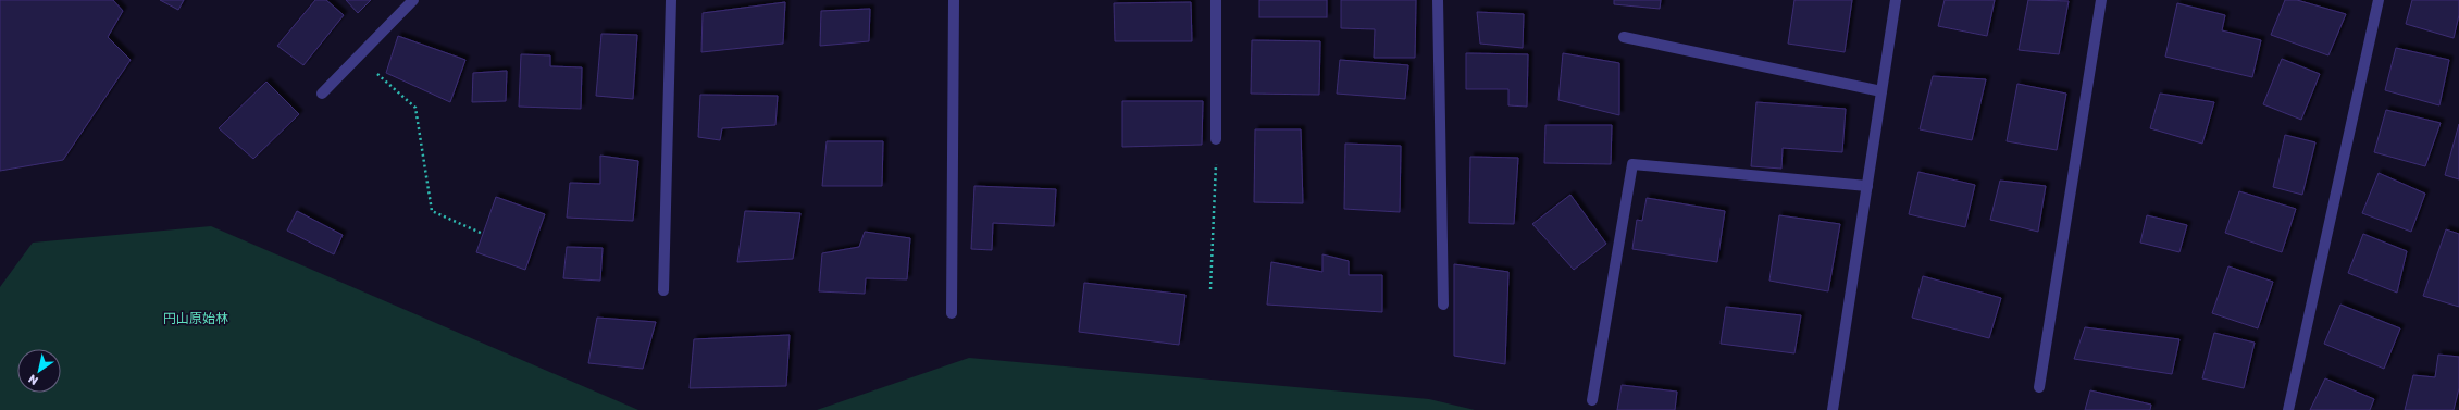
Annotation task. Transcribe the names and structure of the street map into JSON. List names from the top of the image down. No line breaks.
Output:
{"parks":["円山原始林"],"north":"bottom left"}
